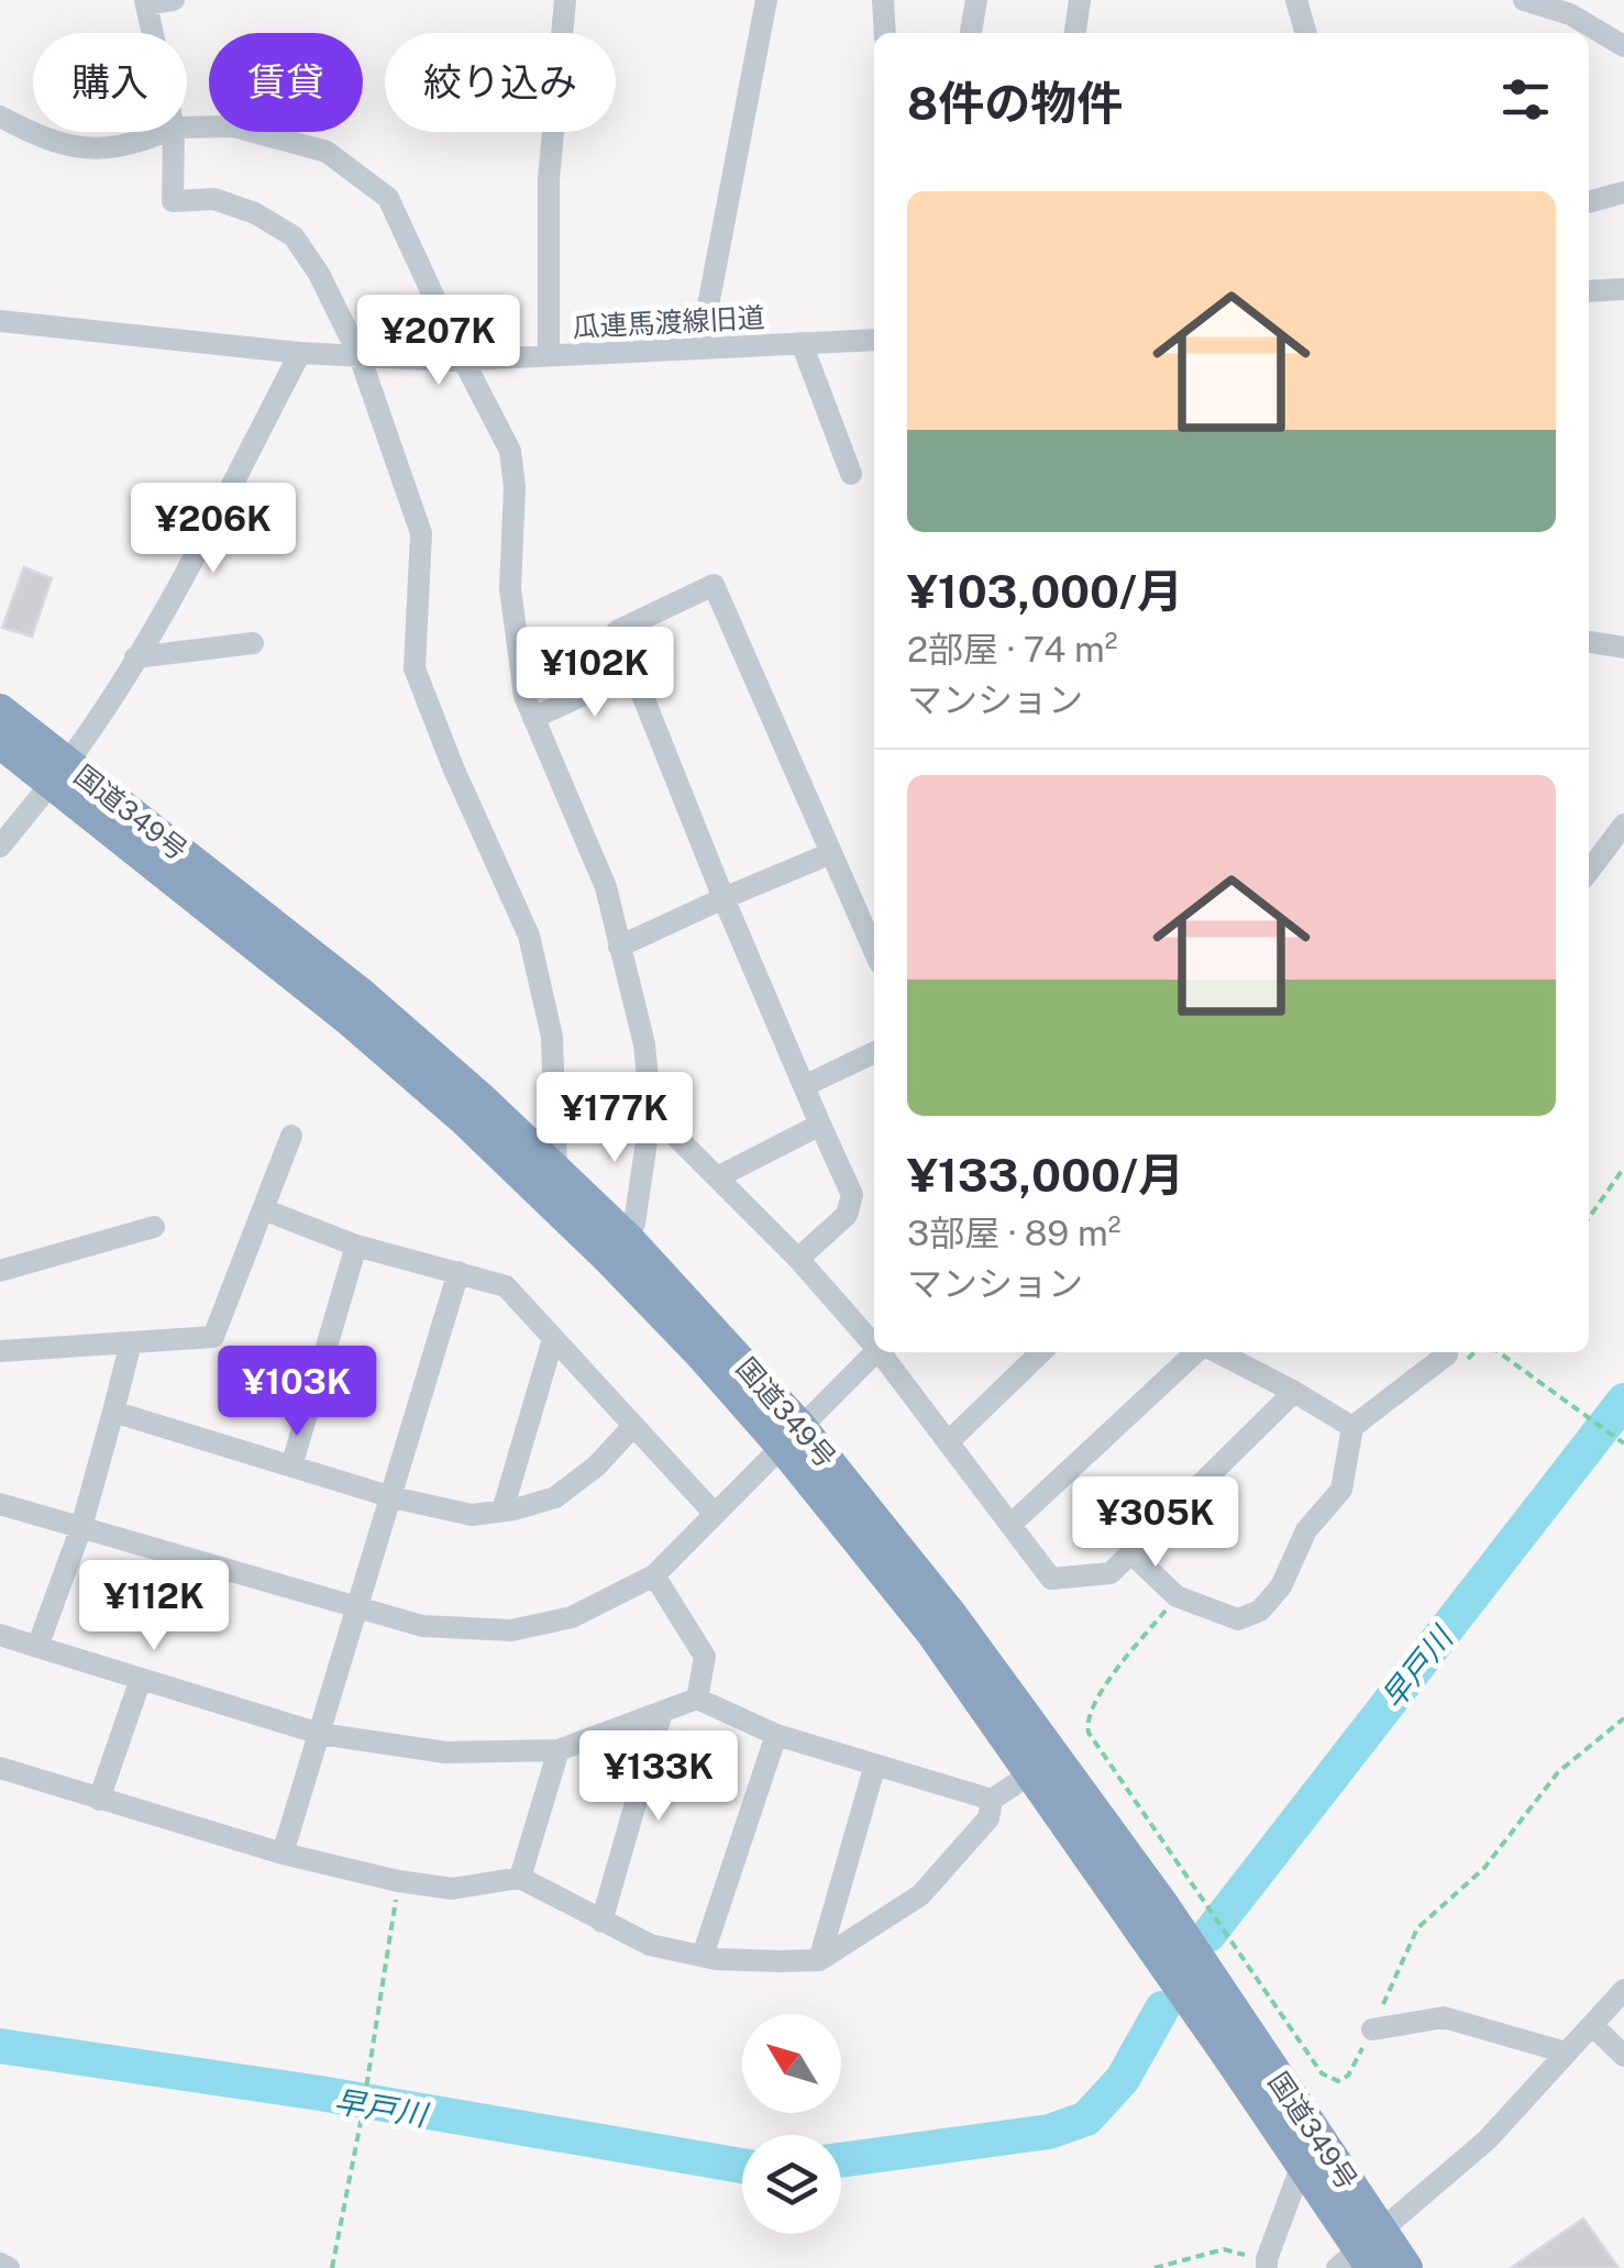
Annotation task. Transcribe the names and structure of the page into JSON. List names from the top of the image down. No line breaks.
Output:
{"streets":{"highway":["国道349号"],"street":["瓜連馬渡線旧道"]},"water":["早戸川"],"north":"top left","page":{"chip":["購入","賃貸","絞り込み"],"heading":"8件の物件","list":[{"name":"¥103,000/月","note":"2部屋 · 74 m² · マンション"},{"name":"¥133,000/月","note":"3部屋 · 89 m² · マンション"}],"price":["¥207K","¥206K","¥102K","¥177K","¥103K","¥305K","¥112K","¥133K"]}}
